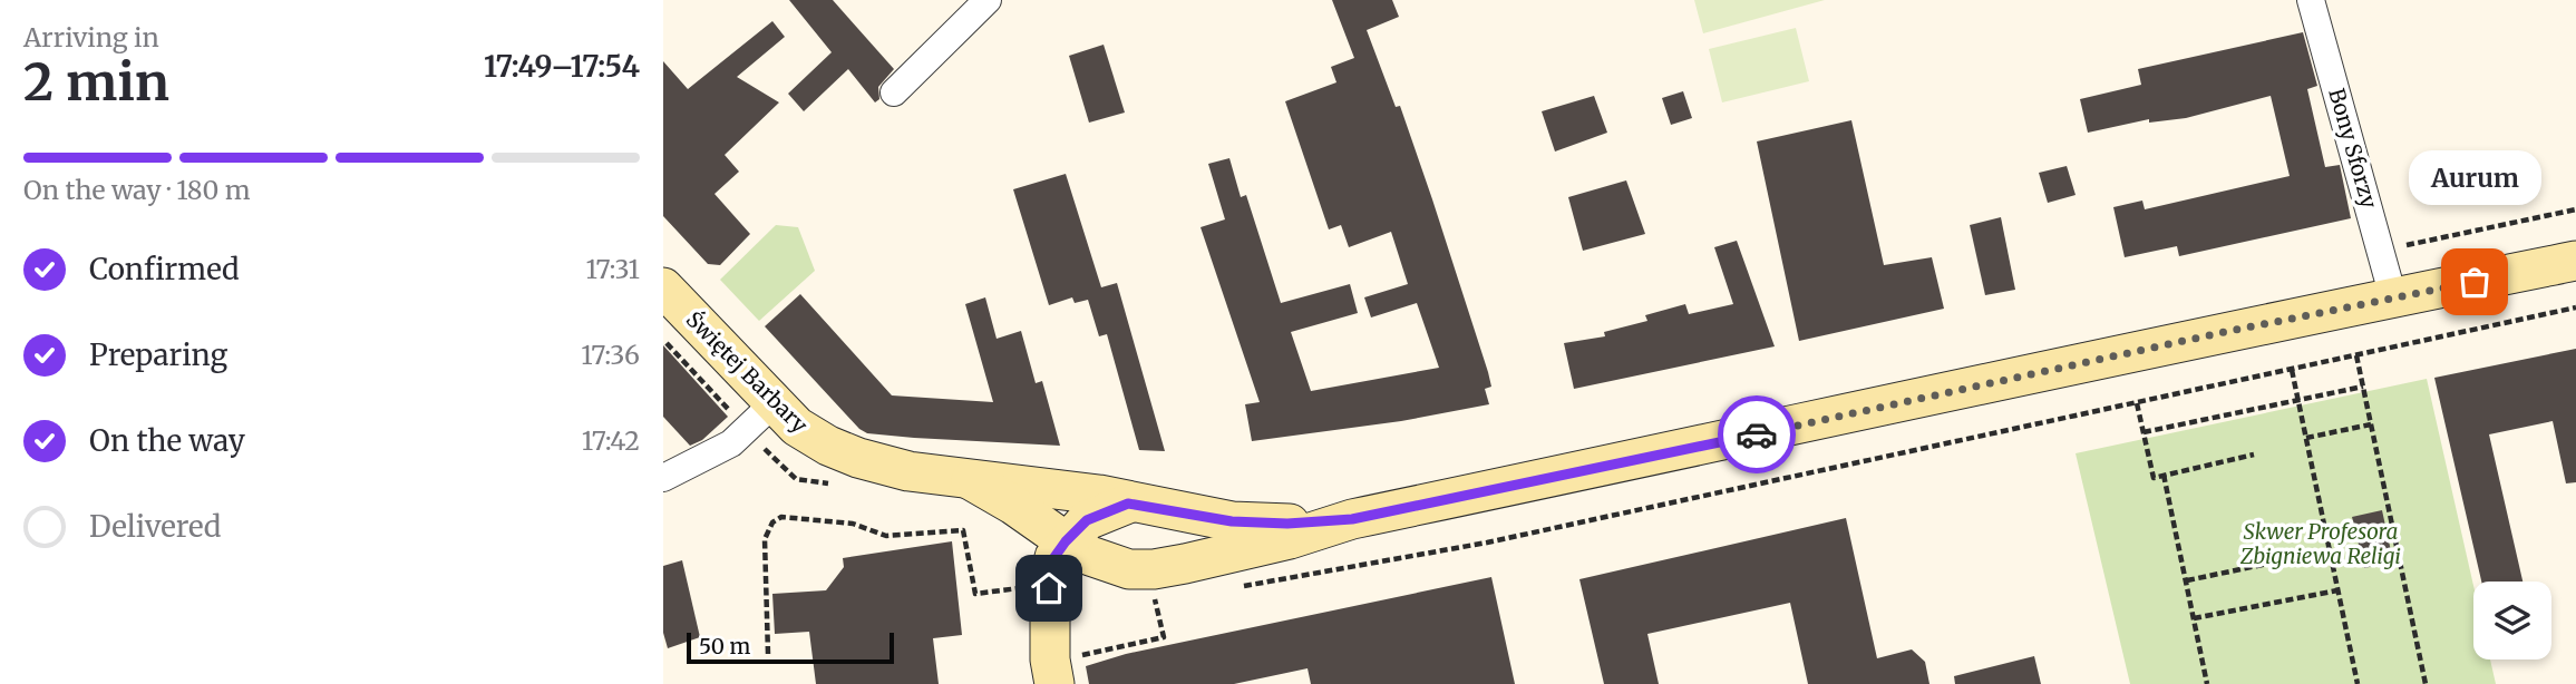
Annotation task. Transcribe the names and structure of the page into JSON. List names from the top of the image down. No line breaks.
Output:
{"streets":{"street":["Bony Sforzy","Świętej Barbary"]},"crossings":[["Bony Sforzy","Świętej Barbary"]],"parks":["Skwer Profesora Zbigniewa Religi"],"places":["Aurum"],"scale_bar":"50 m","page":{"heading":["2 min","Arriving in","17:49–17:54"],"bar":"On the way · 180 m","bubble":"Aurum","list":[["Confirmed","17:31"],["Preparing","17:36"],["On the way","17:42"],"Delivered"],"scale":"50 m"}}
